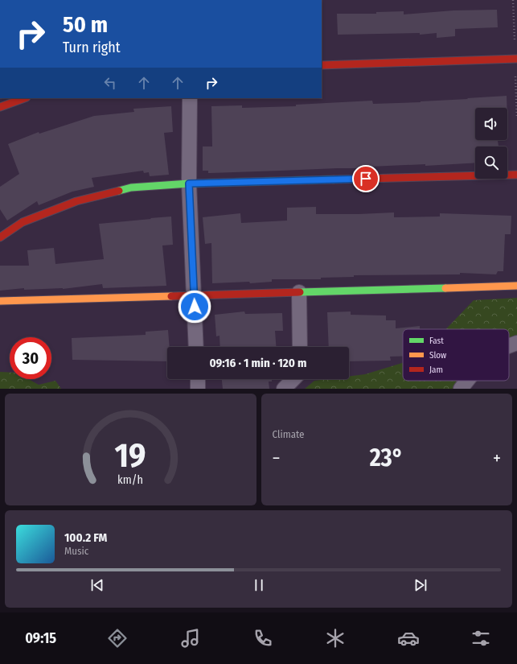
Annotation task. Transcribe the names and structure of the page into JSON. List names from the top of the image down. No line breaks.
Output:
{"legend":["Fast","Slow","Jam"],"page":{"turn":["50 m","Turn right"],"limit":"30","trip":"09:16 · 1 min · 120 m","tile":"Climate","heat":["−","23°","+"],"song":["100.2 FM","Music"],"tabs":"09:15","gauge":["19","km/h"]}}
